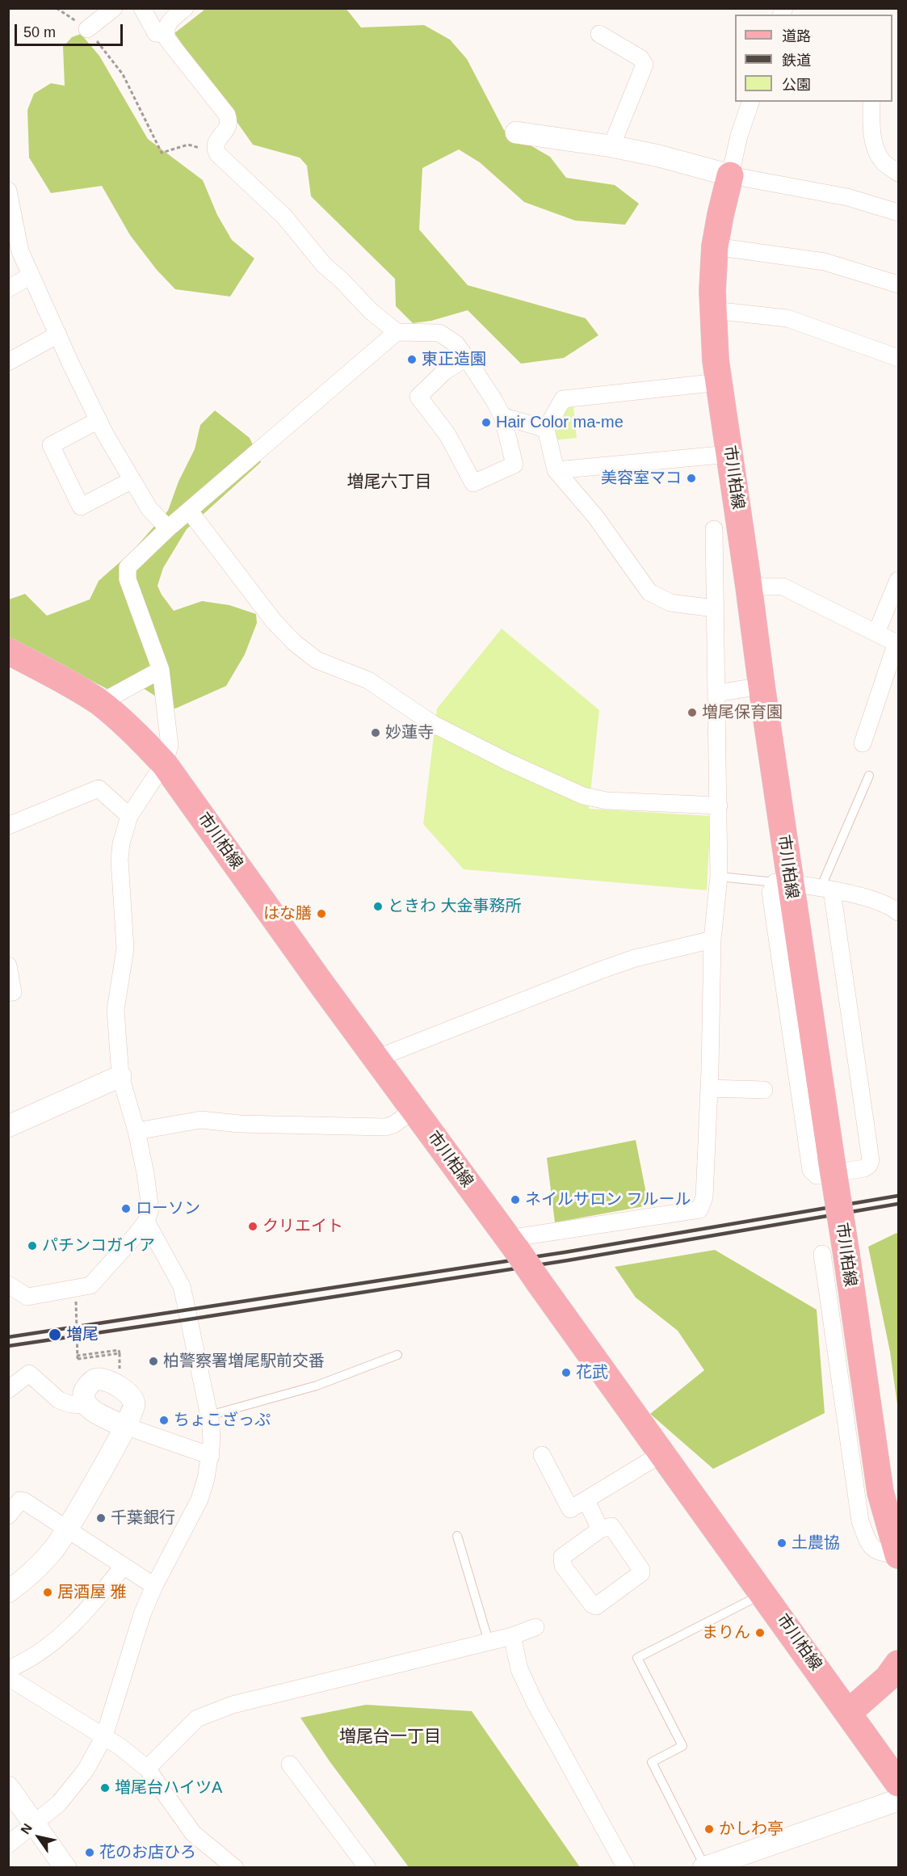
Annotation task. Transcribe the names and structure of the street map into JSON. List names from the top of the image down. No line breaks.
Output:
{"streets":{"main road":["市川柏線"]},"districts":["増尾六丁目","増尾台一丁目"],"places":["東正造園","Hair Color ma-me","美容室マコ","増尾保育園","妙蓮寺","ときわ 大金事務所","はな膳","ネイルサロン フルール","ローソン","クリエイト","パチンコガイア","増尾","柏警察署増尾駅前交番","花武","ちょこざっぷ","千葉銀行","土農協","居酒屋 雅","まりん","増尾台ハイツA","かしわ亭","花のお店ひろ"],"legend":["道路","鉄道","公園"],"scale_bar":"50 m","north":"top left"}
